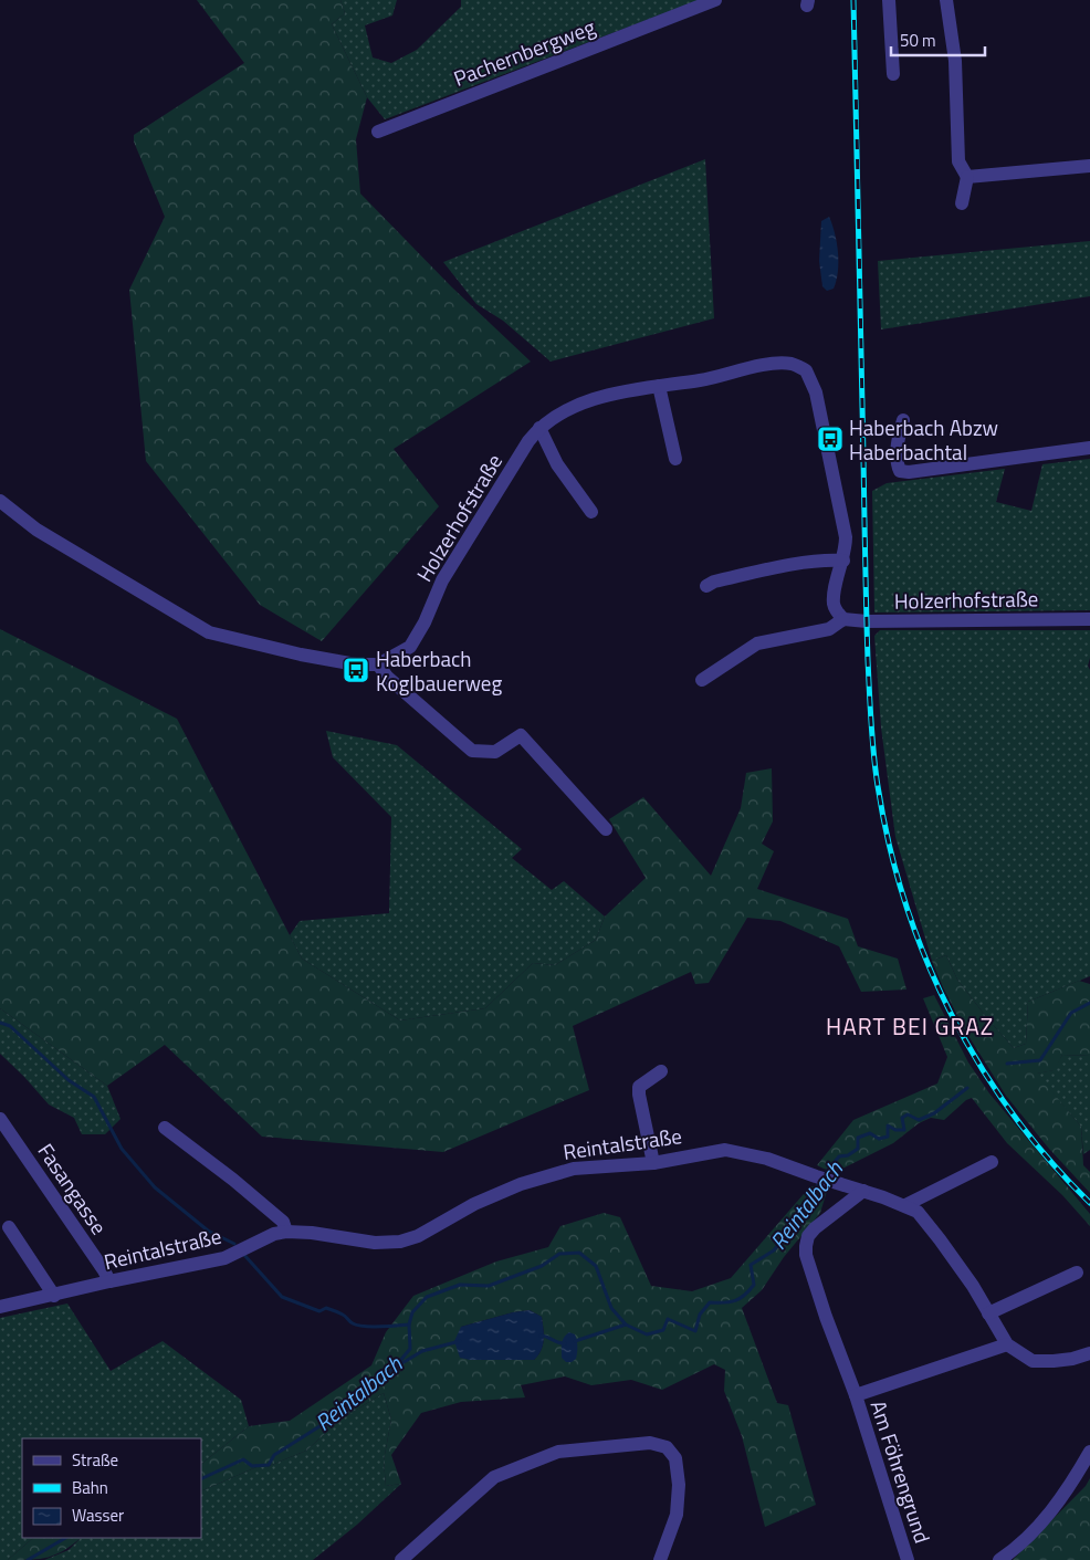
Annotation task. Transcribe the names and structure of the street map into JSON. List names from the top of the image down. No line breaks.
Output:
{"streets":{"street":["Pachernbergweg","Holzerhofstraße","Reintalstraße","Fasangasse","Am Föhrengrund"]},"crossings":[["Reintalstraße","Fasangasse"],["Reintalstraße","Am Föhrengrund"]],"districts":["HART BEI GRAZ"],"water":["Reintalbach"],"places":{"bus stop":["Haberbach Abzw Haberbachtal","Haberbach Koglbauerweg"]},"legend":["Straße","Bahn","Wasser"],"scale_bar":"50 m"}
